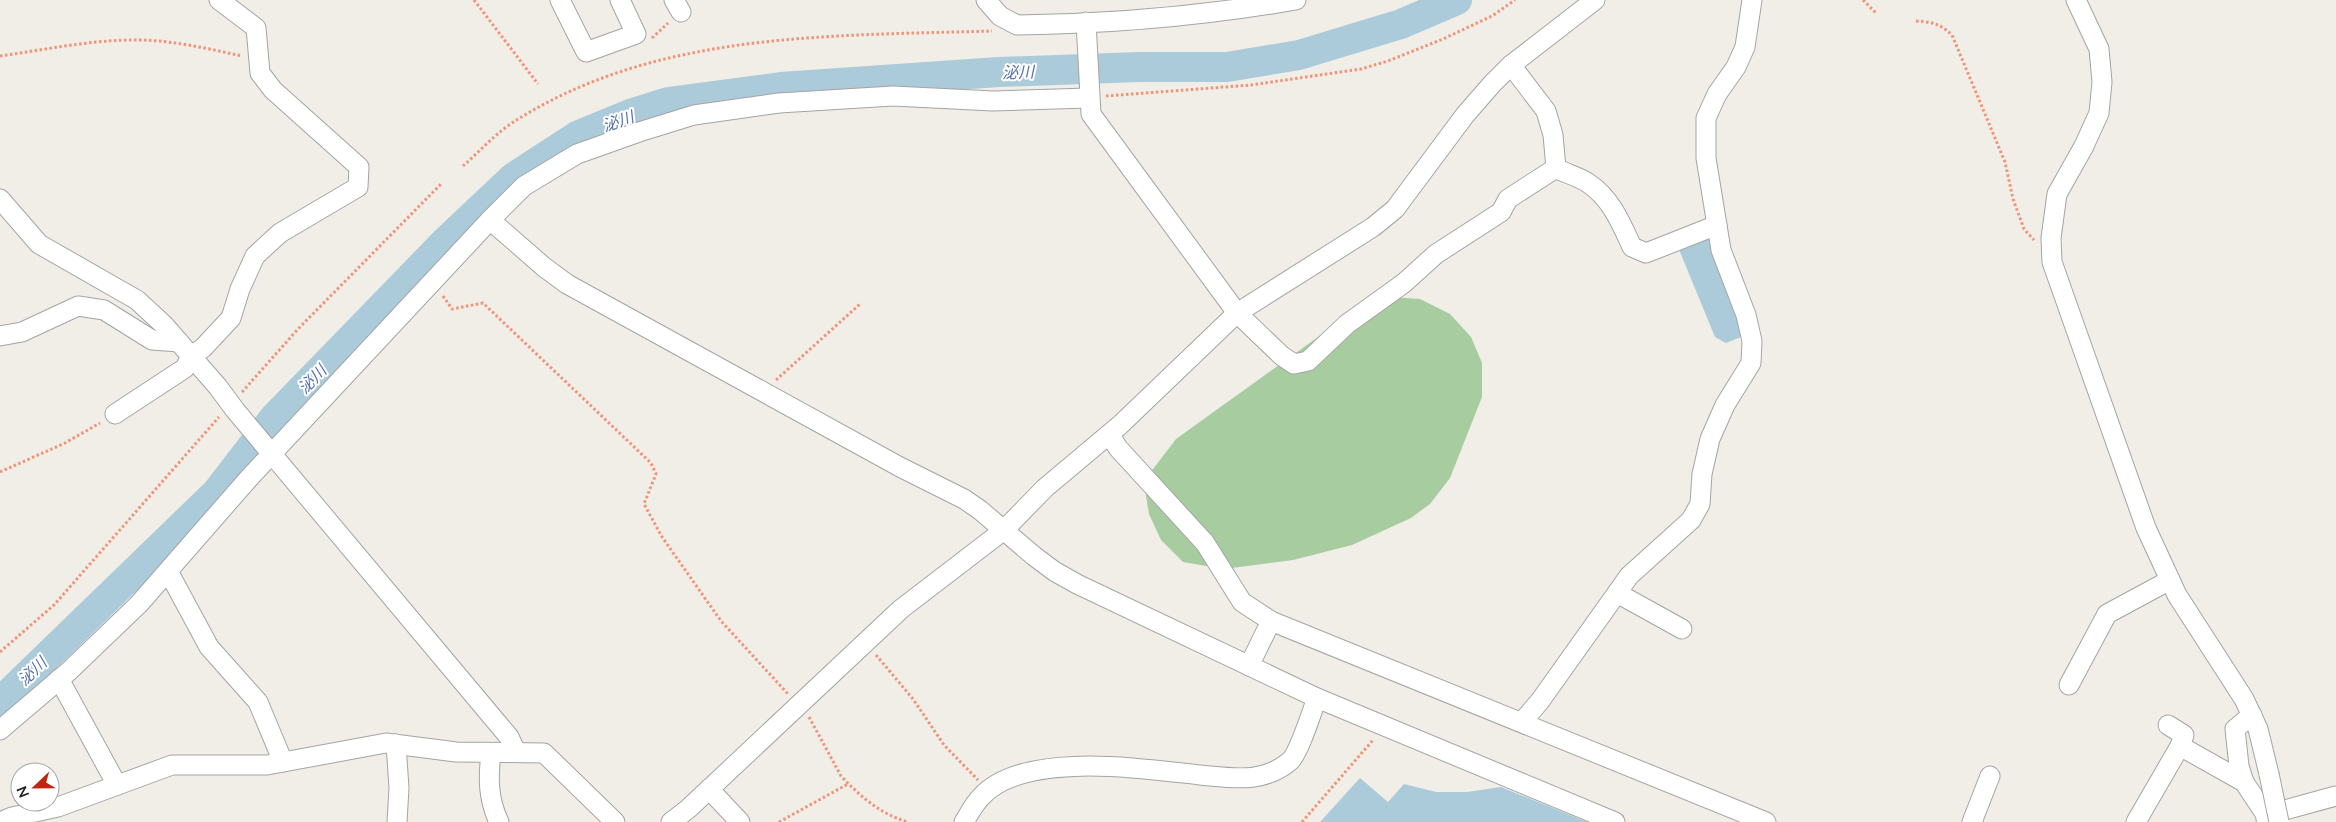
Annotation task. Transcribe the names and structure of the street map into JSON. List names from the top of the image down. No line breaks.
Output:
{"water":["泌川"],"north":"left"}
